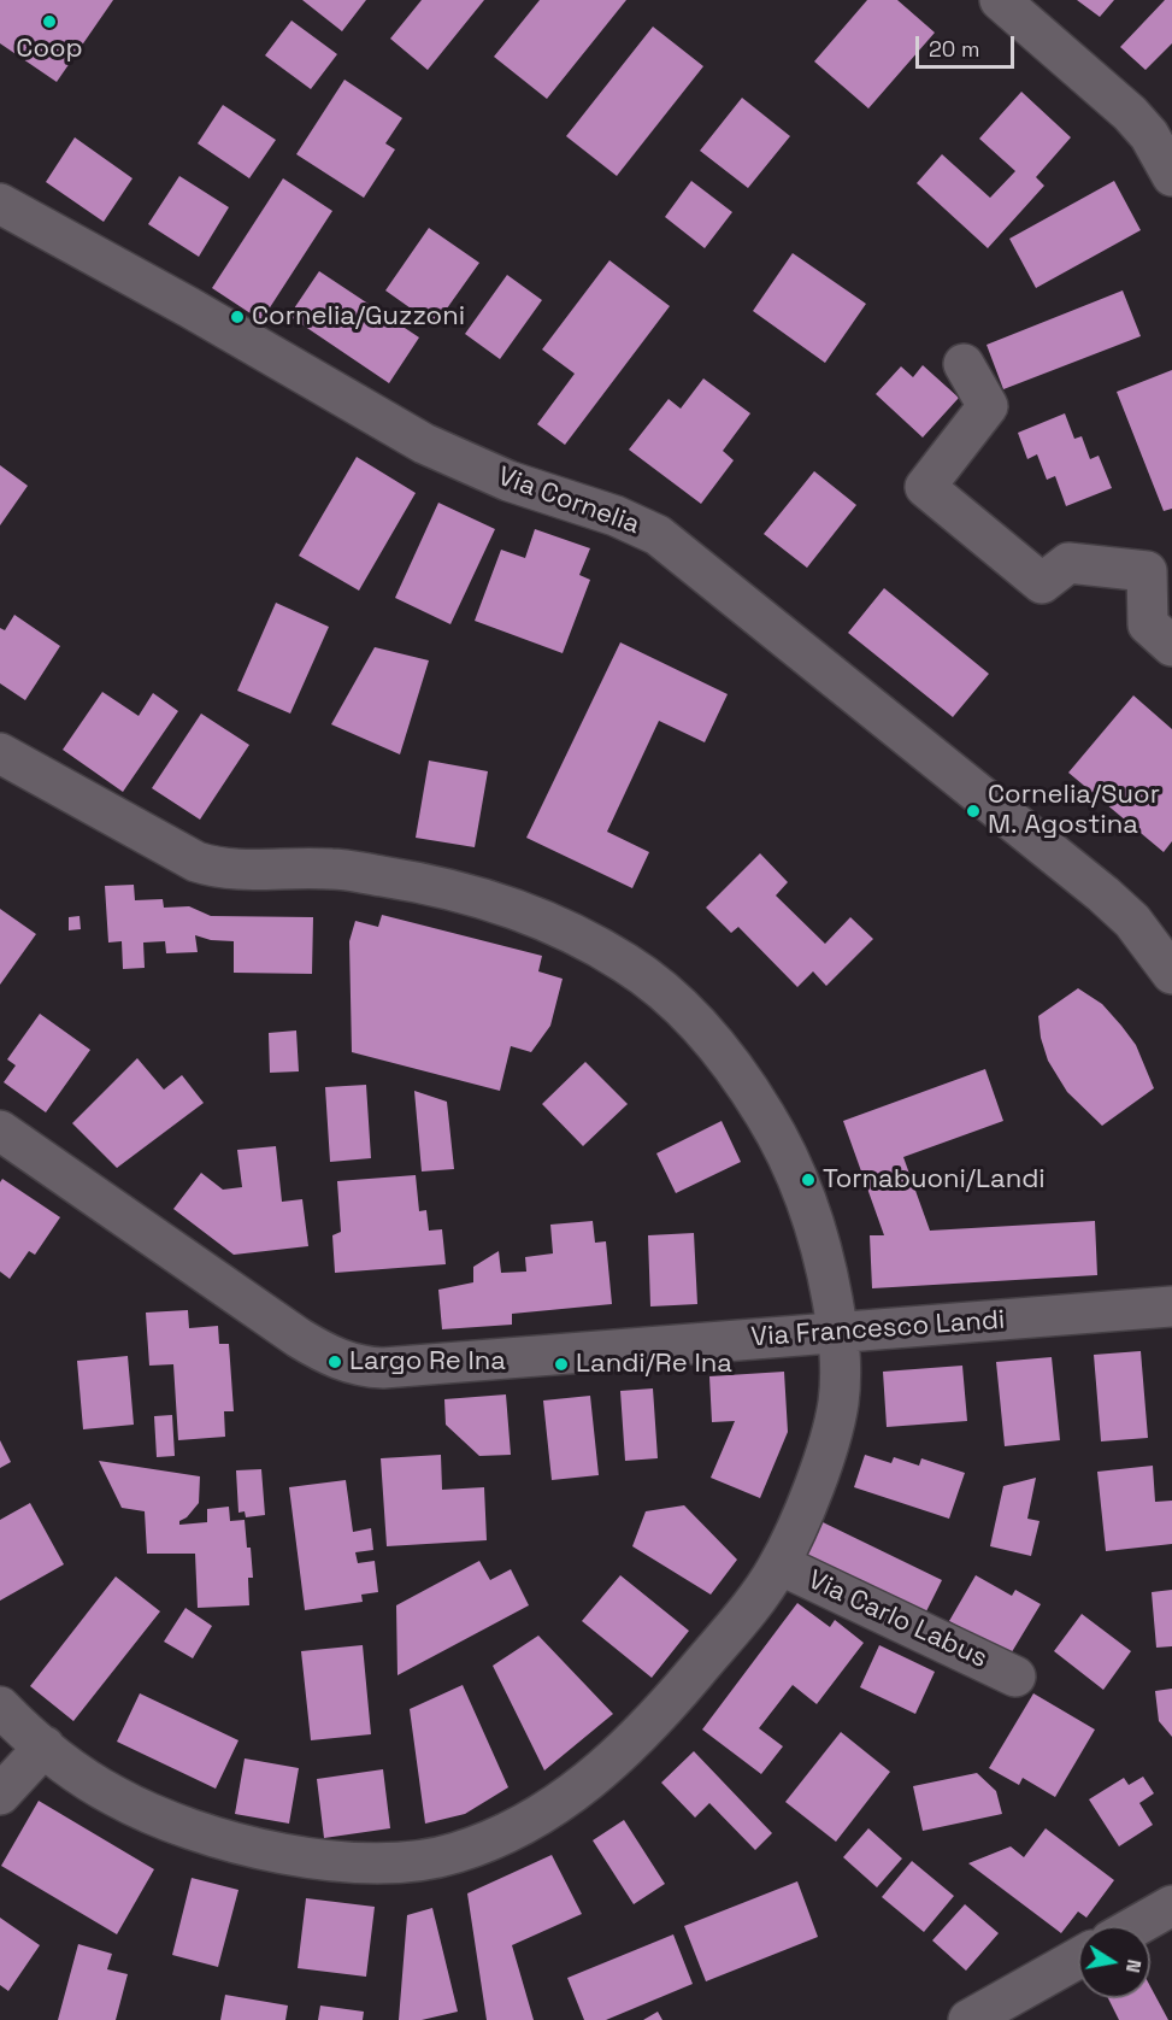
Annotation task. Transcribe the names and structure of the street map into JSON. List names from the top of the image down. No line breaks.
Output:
{"streets":{"street":["Via Cornelia","Via Francesco Landi","Via Carlo Labus"]},"places":["Coop","Cornelia/Guzzoni","Cornelia/Suor M. Agostina","Tornabuoni/Landi","Largo Re Ina","Landi/Re Ina"],"scale_bar":"20 m","north":"right"}
